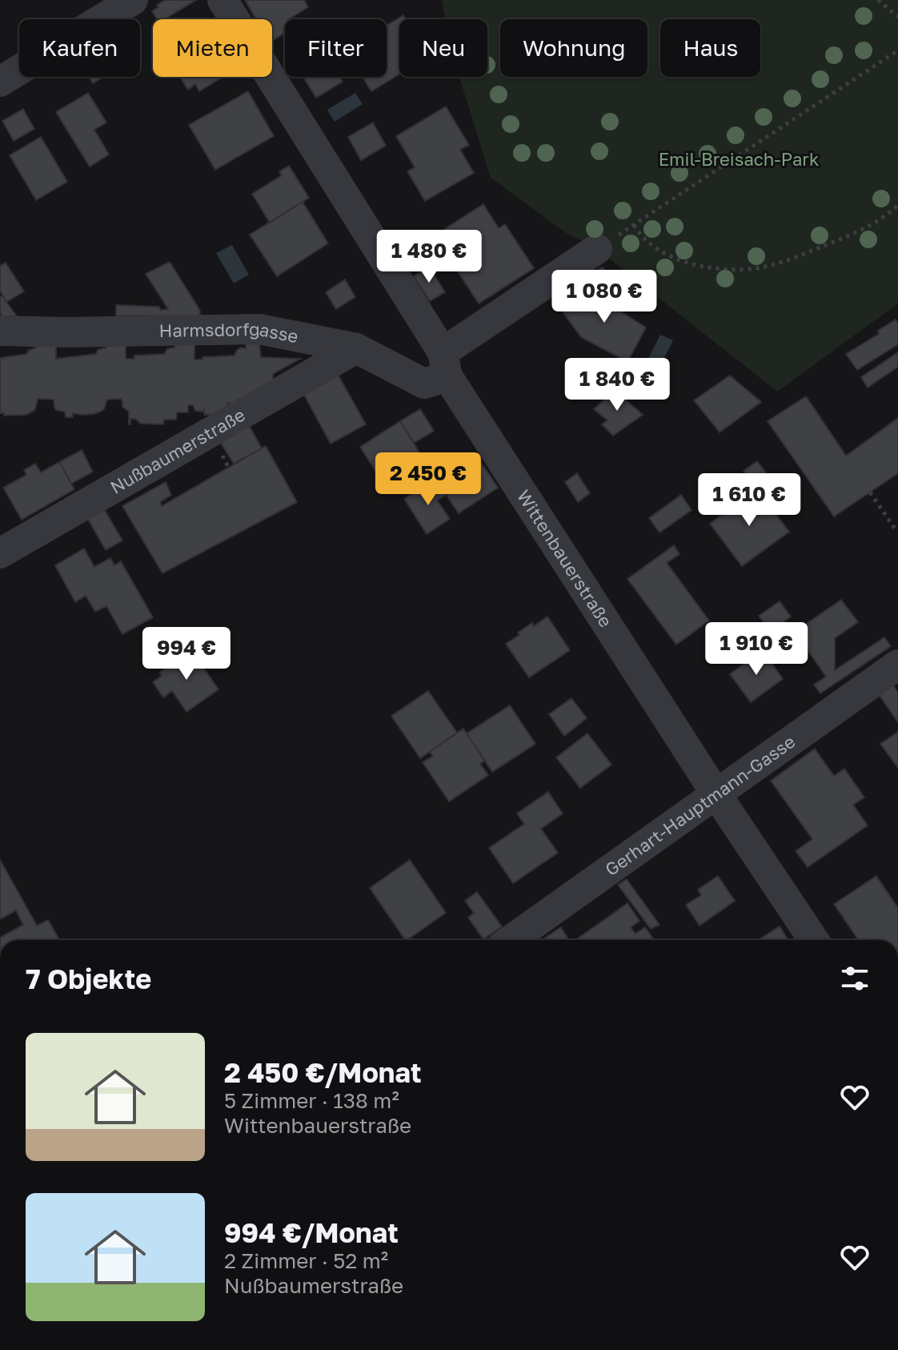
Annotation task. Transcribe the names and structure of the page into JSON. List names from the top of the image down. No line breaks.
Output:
{"streets":{"street":["Harmsdorfgasse","Nußbaumerstraße","Wittenbauerstraße","Gerhart-Hauptmann-Gasse"]},"crossings":[["Harmsdorfgasse","Nußbaumerstraße"],["Harmsdorfgasse","Wittenbauerstraße"],["Wittenbauerstraße","Gerhart-Hauptmann-Gasse"]],"parks":["Emil-Breisach-Park"],"page":{"chip":["Kaufen","Mieten","Filter","Neu","Wohnung","Haus"],"price":["1 480 €","1 080 €","1 840 €","2 450 €","1 610 €","1 910 €","994 €"],"heading":"7 Objekte","list":[{"name":"2 450 €/Monat","note":"5 Zimmer · 138 m² · Wittenbauerstraße"},{"name":"994 €/Monat","note":"2 Zimmer · 52 m² · Nußbaumerstraße"}]}}
